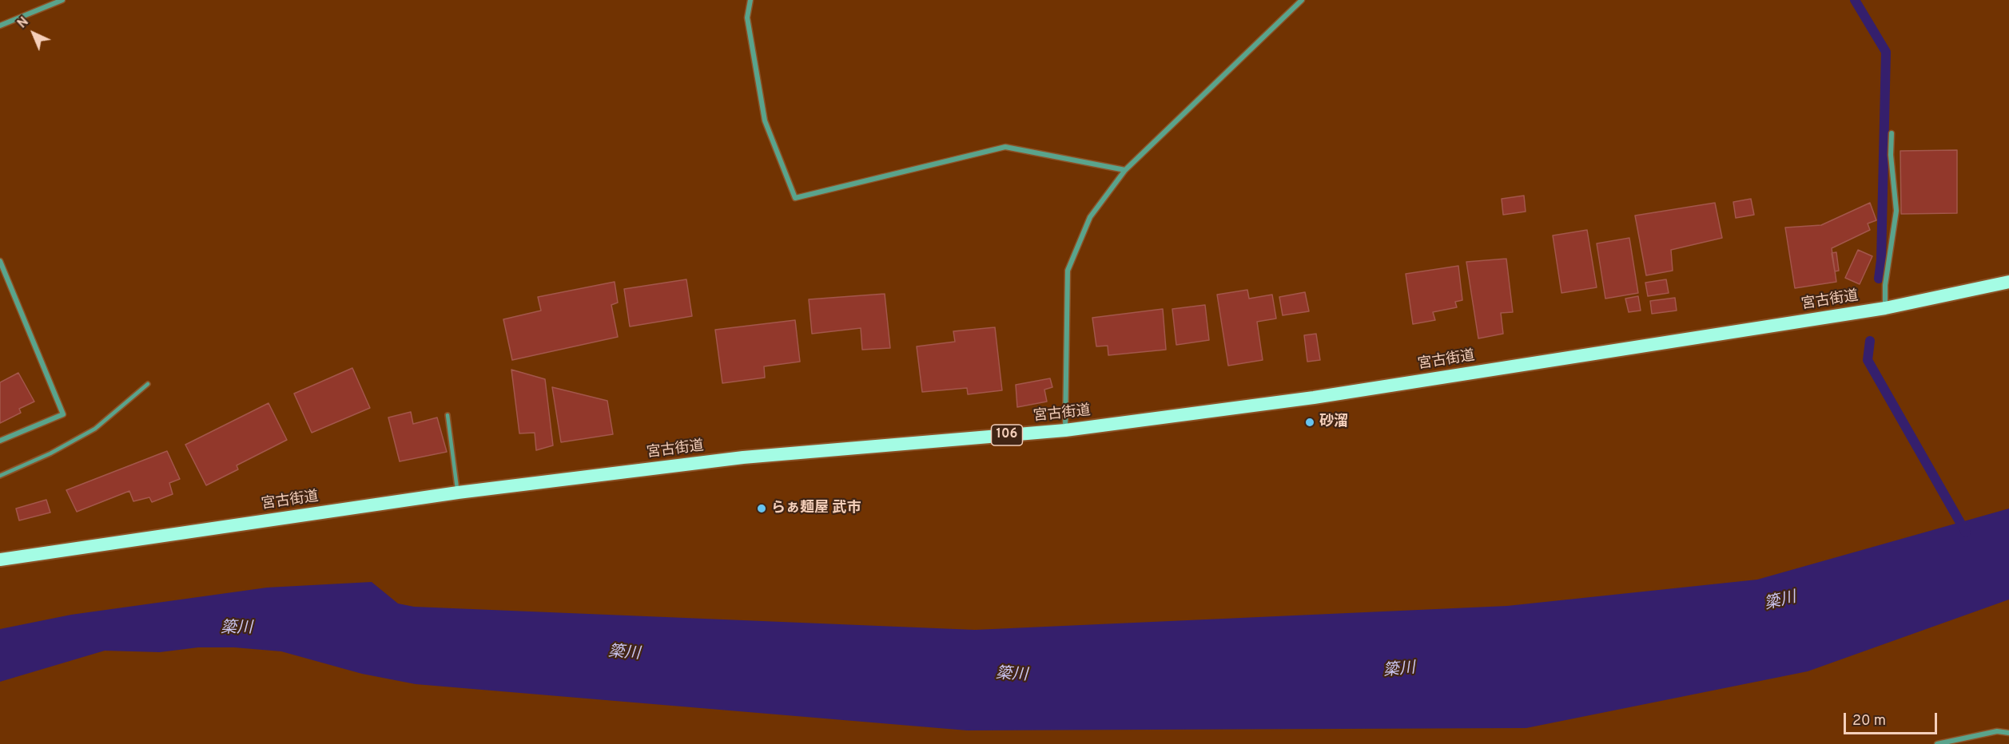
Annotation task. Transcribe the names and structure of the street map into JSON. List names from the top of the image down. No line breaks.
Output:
{"streets":{"highway":["宮古街道","106"]},"water":["簗川"],"places":["砂溜","らぁ麺屋 武市"],"scale_bar":"20 m","north":"top left"}
